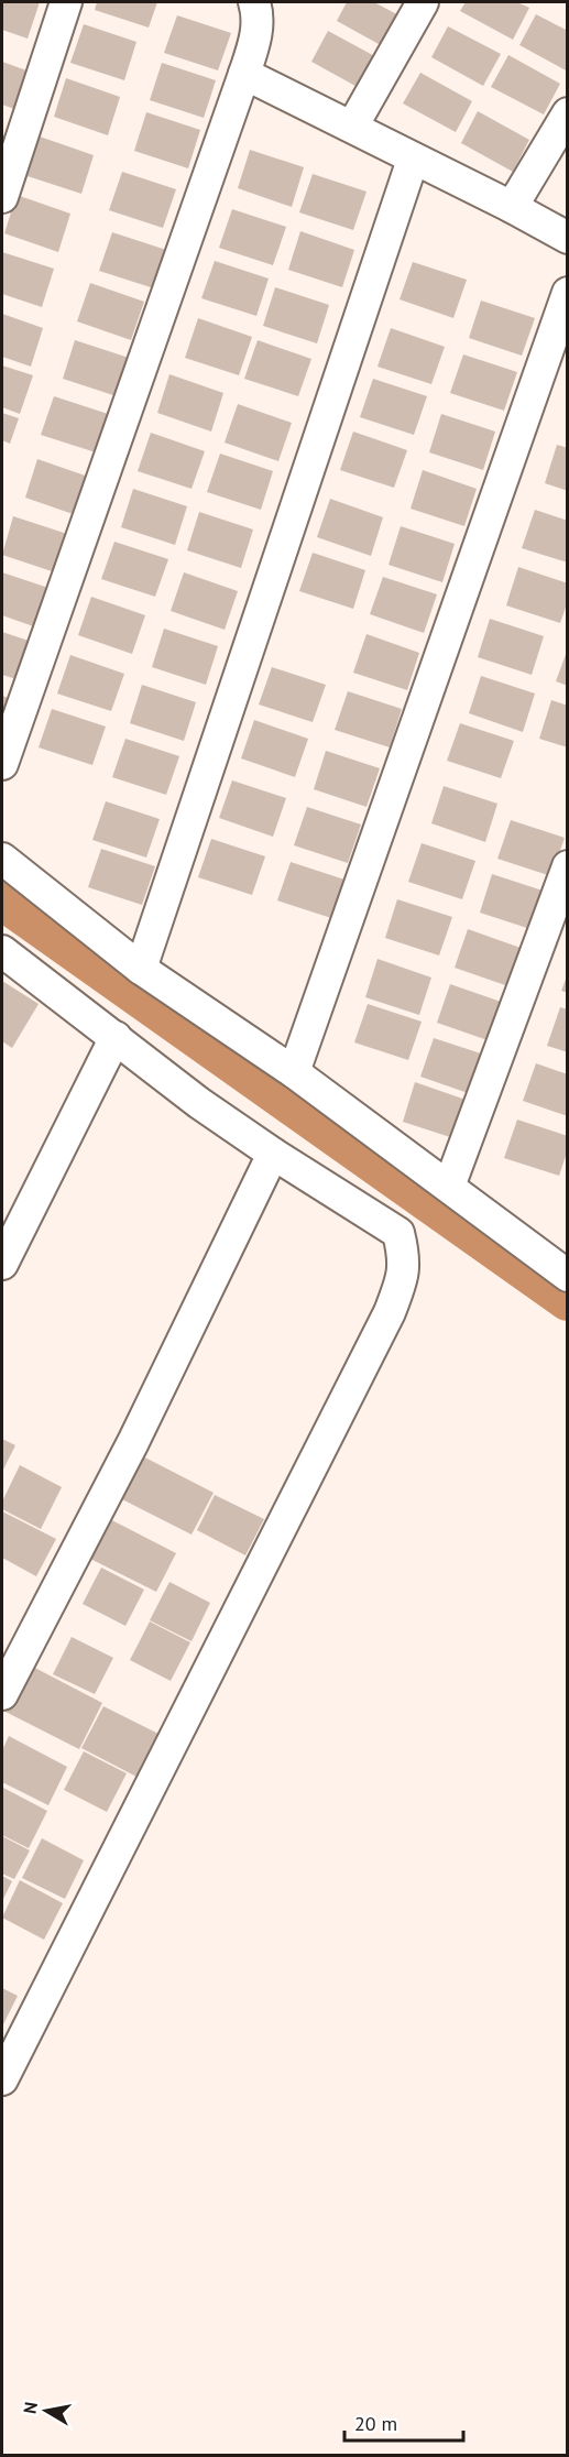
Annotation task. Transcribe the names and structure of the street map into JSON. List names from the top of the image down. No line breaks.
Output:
{"scale_bar":"20 m","north":"left"}
